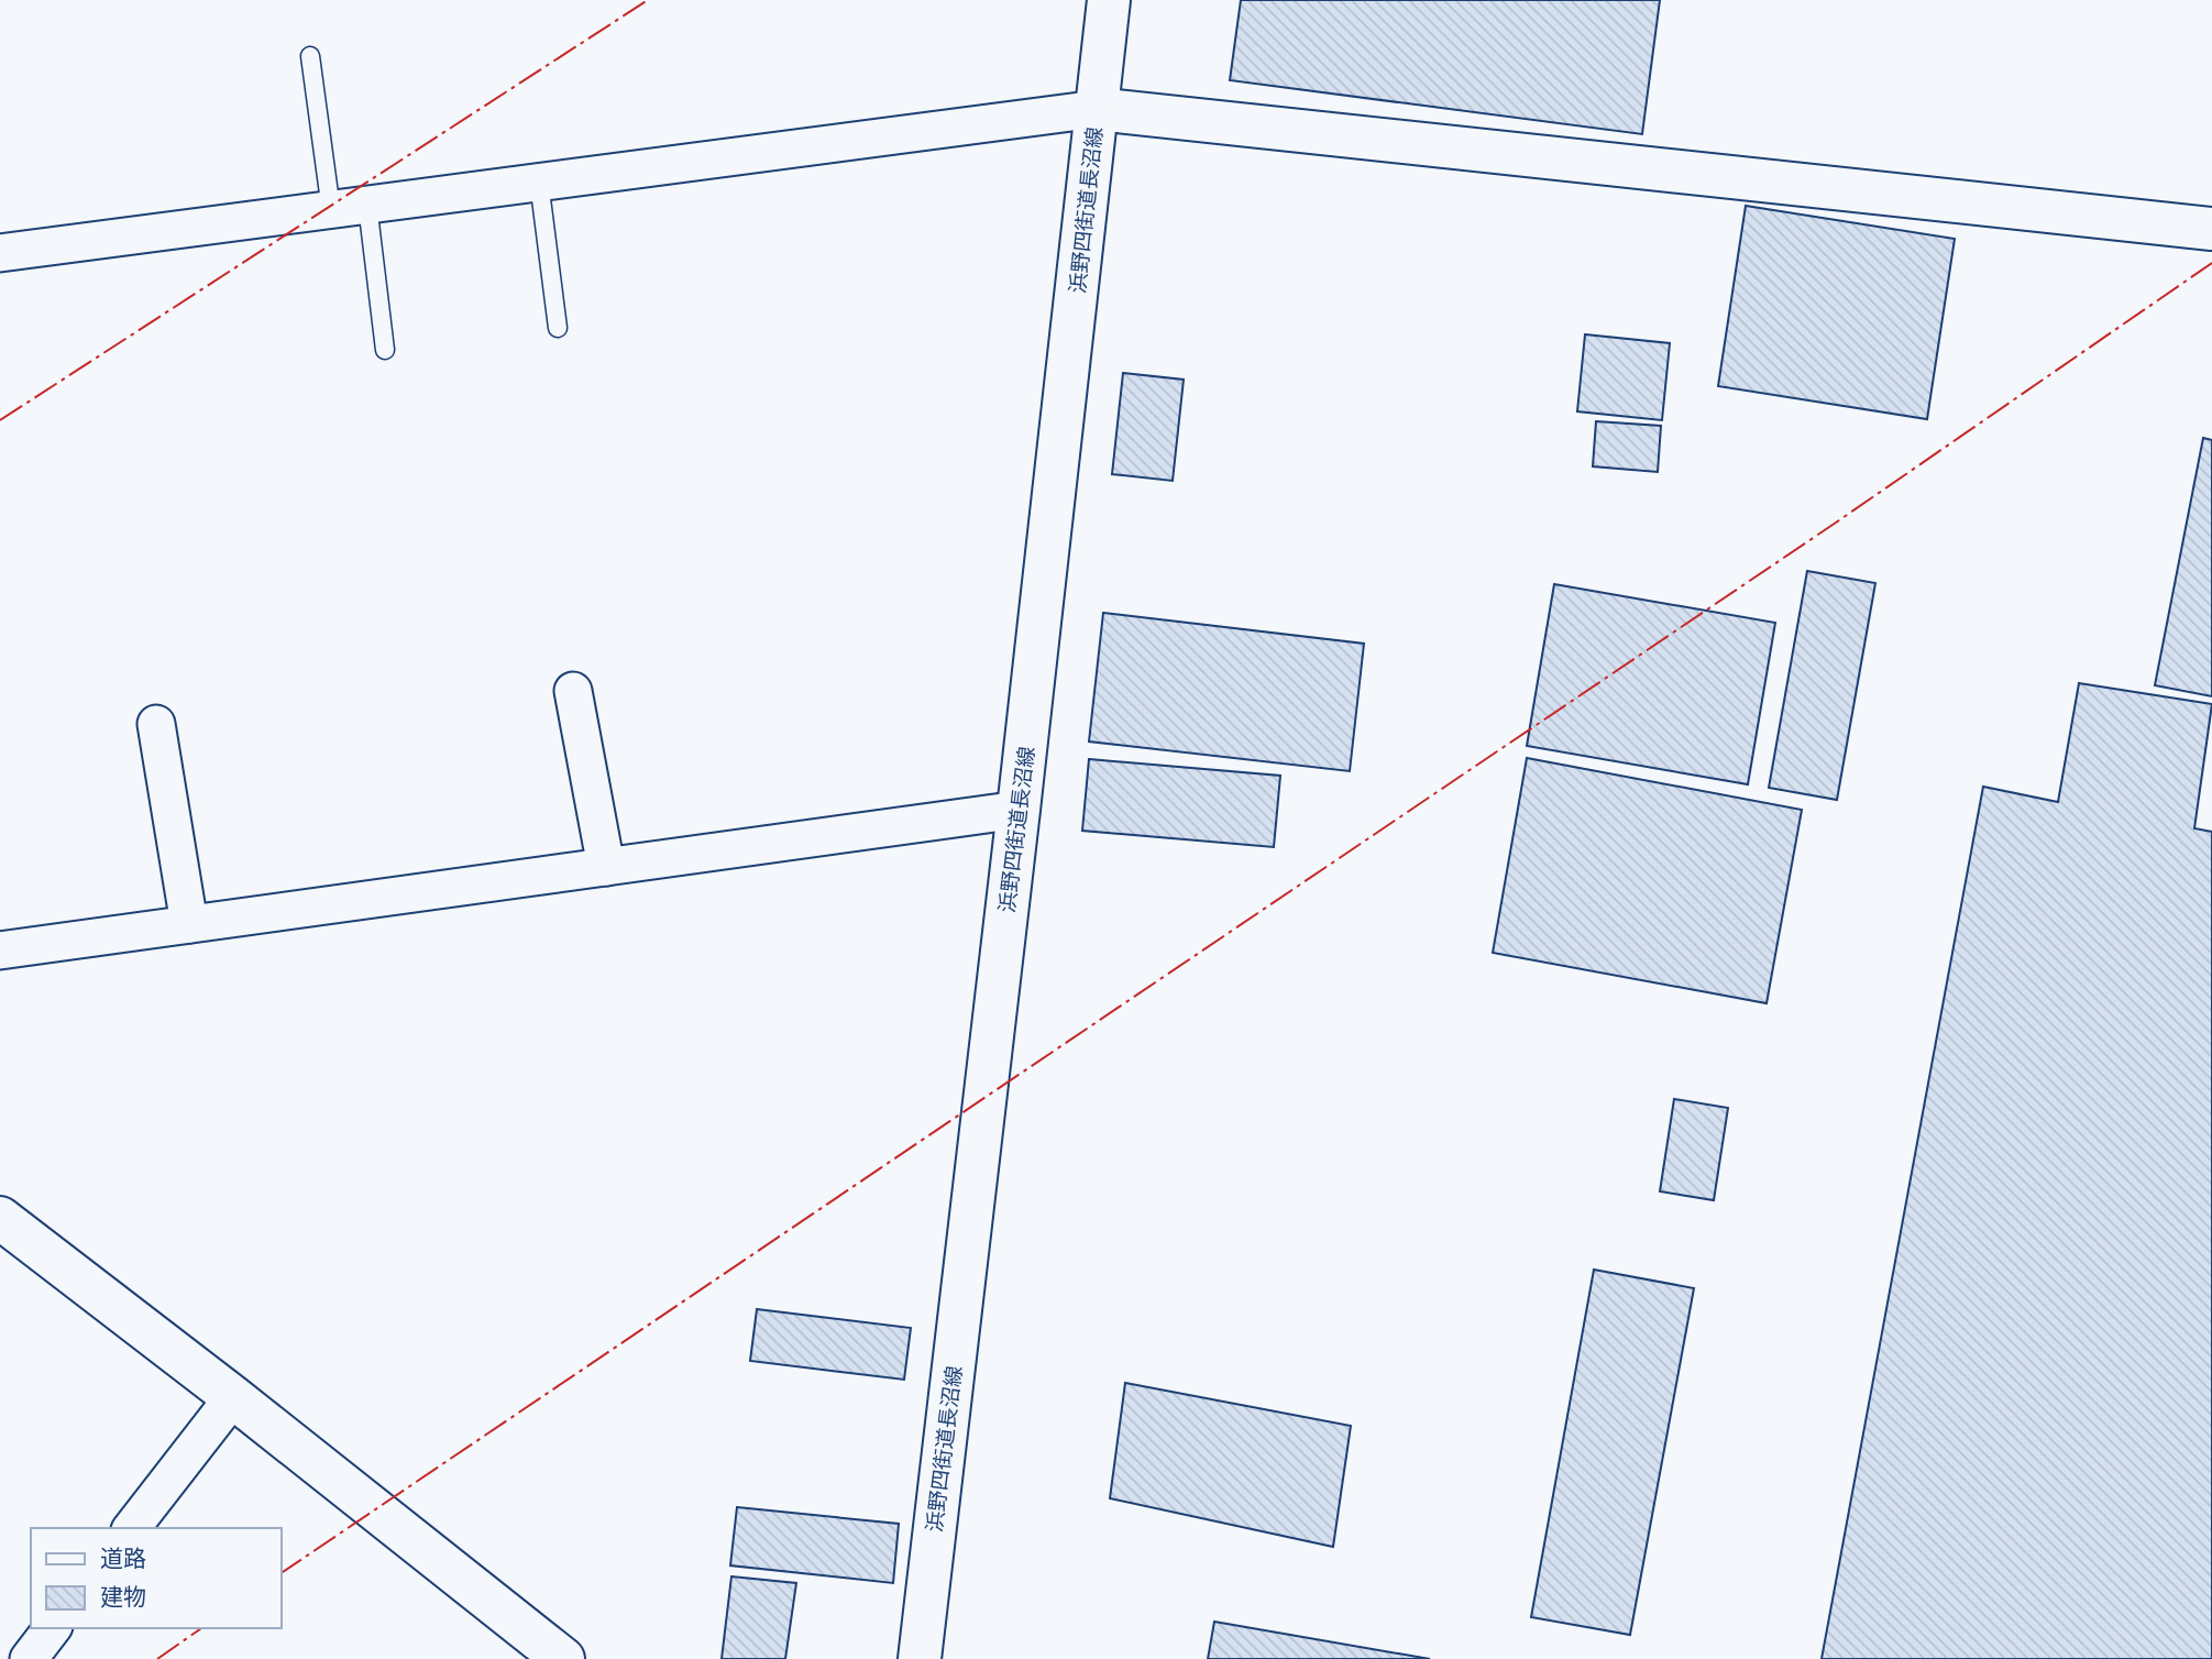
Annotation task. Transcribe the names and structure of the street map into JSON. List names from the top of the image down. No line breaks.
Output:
{"streets":{"street":["浜野四街道長沼線"]},"legend":["道路","建物"]}
